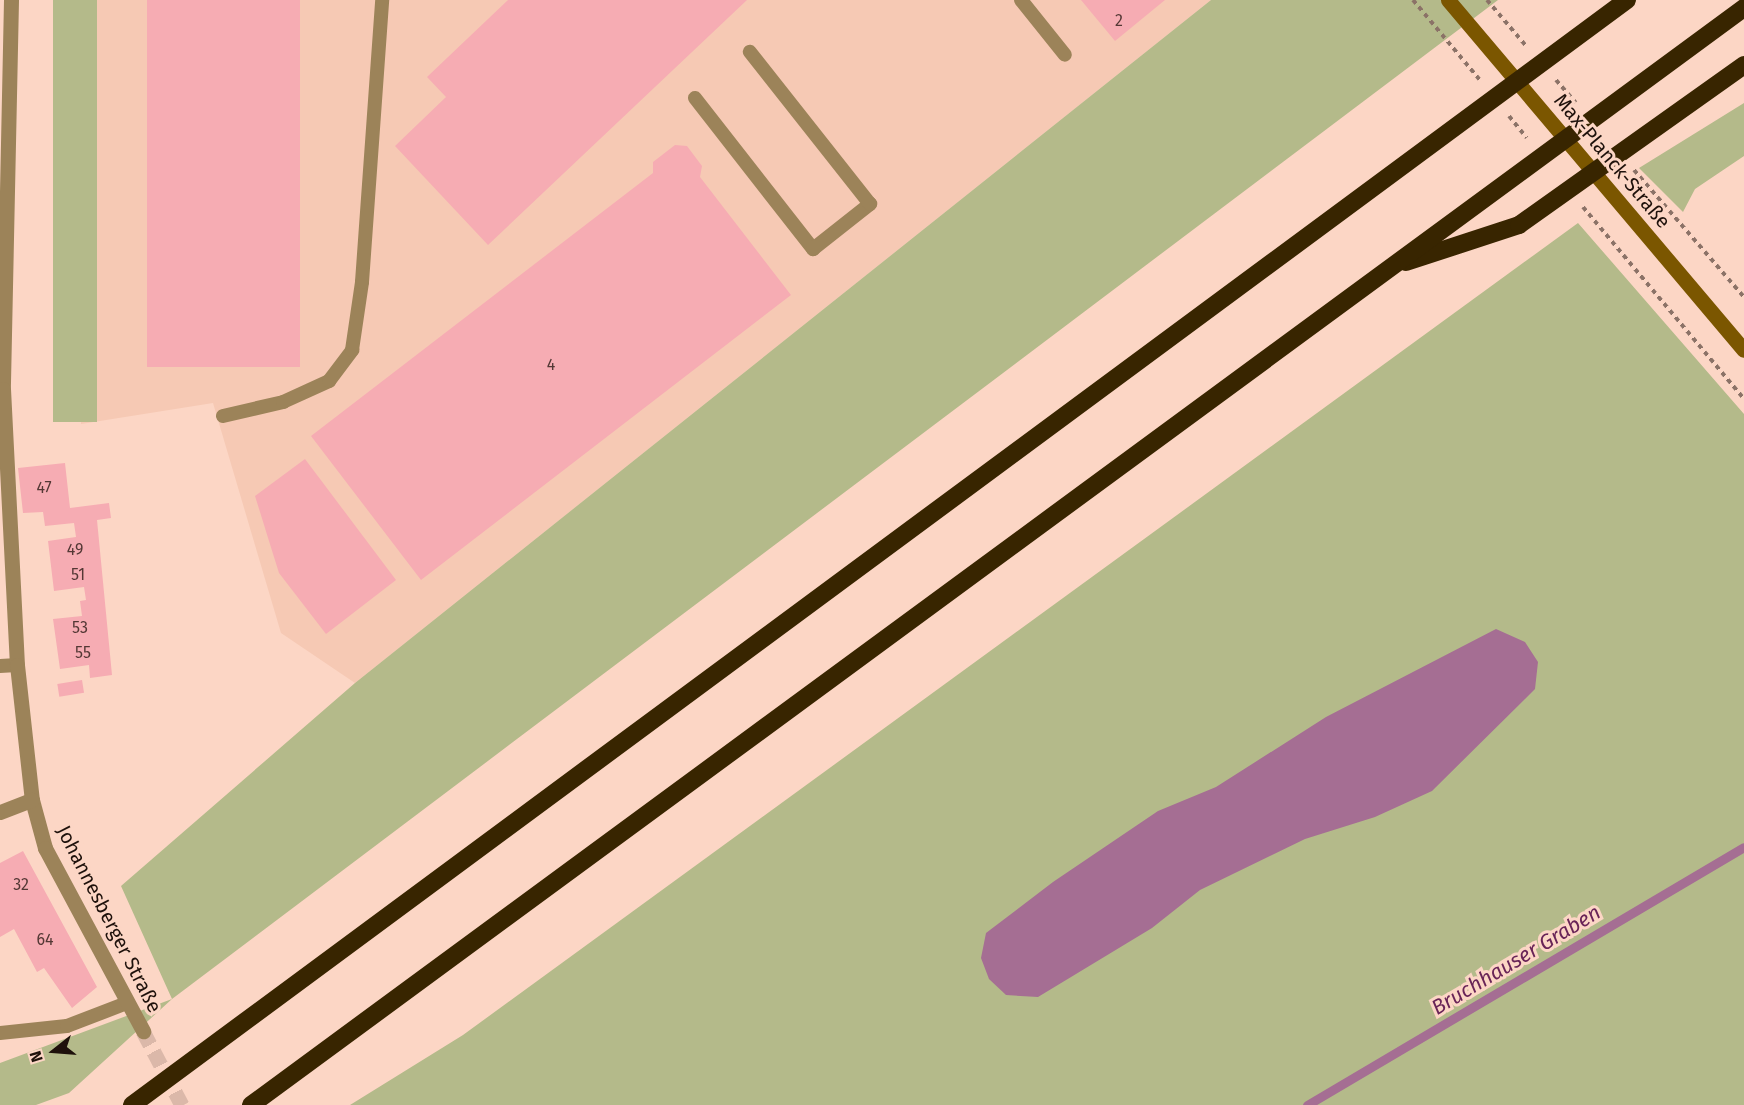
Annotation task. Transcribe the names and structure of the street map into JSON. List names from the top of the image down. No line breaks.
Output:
{"streets":{"street":["Max-Planck-Straße","Johannesberger Straße"]},"water":["Bruchhauser Graben"],"house_numbers":["2","4","47","49","51","53","55","32","64"],"north":"left"}
